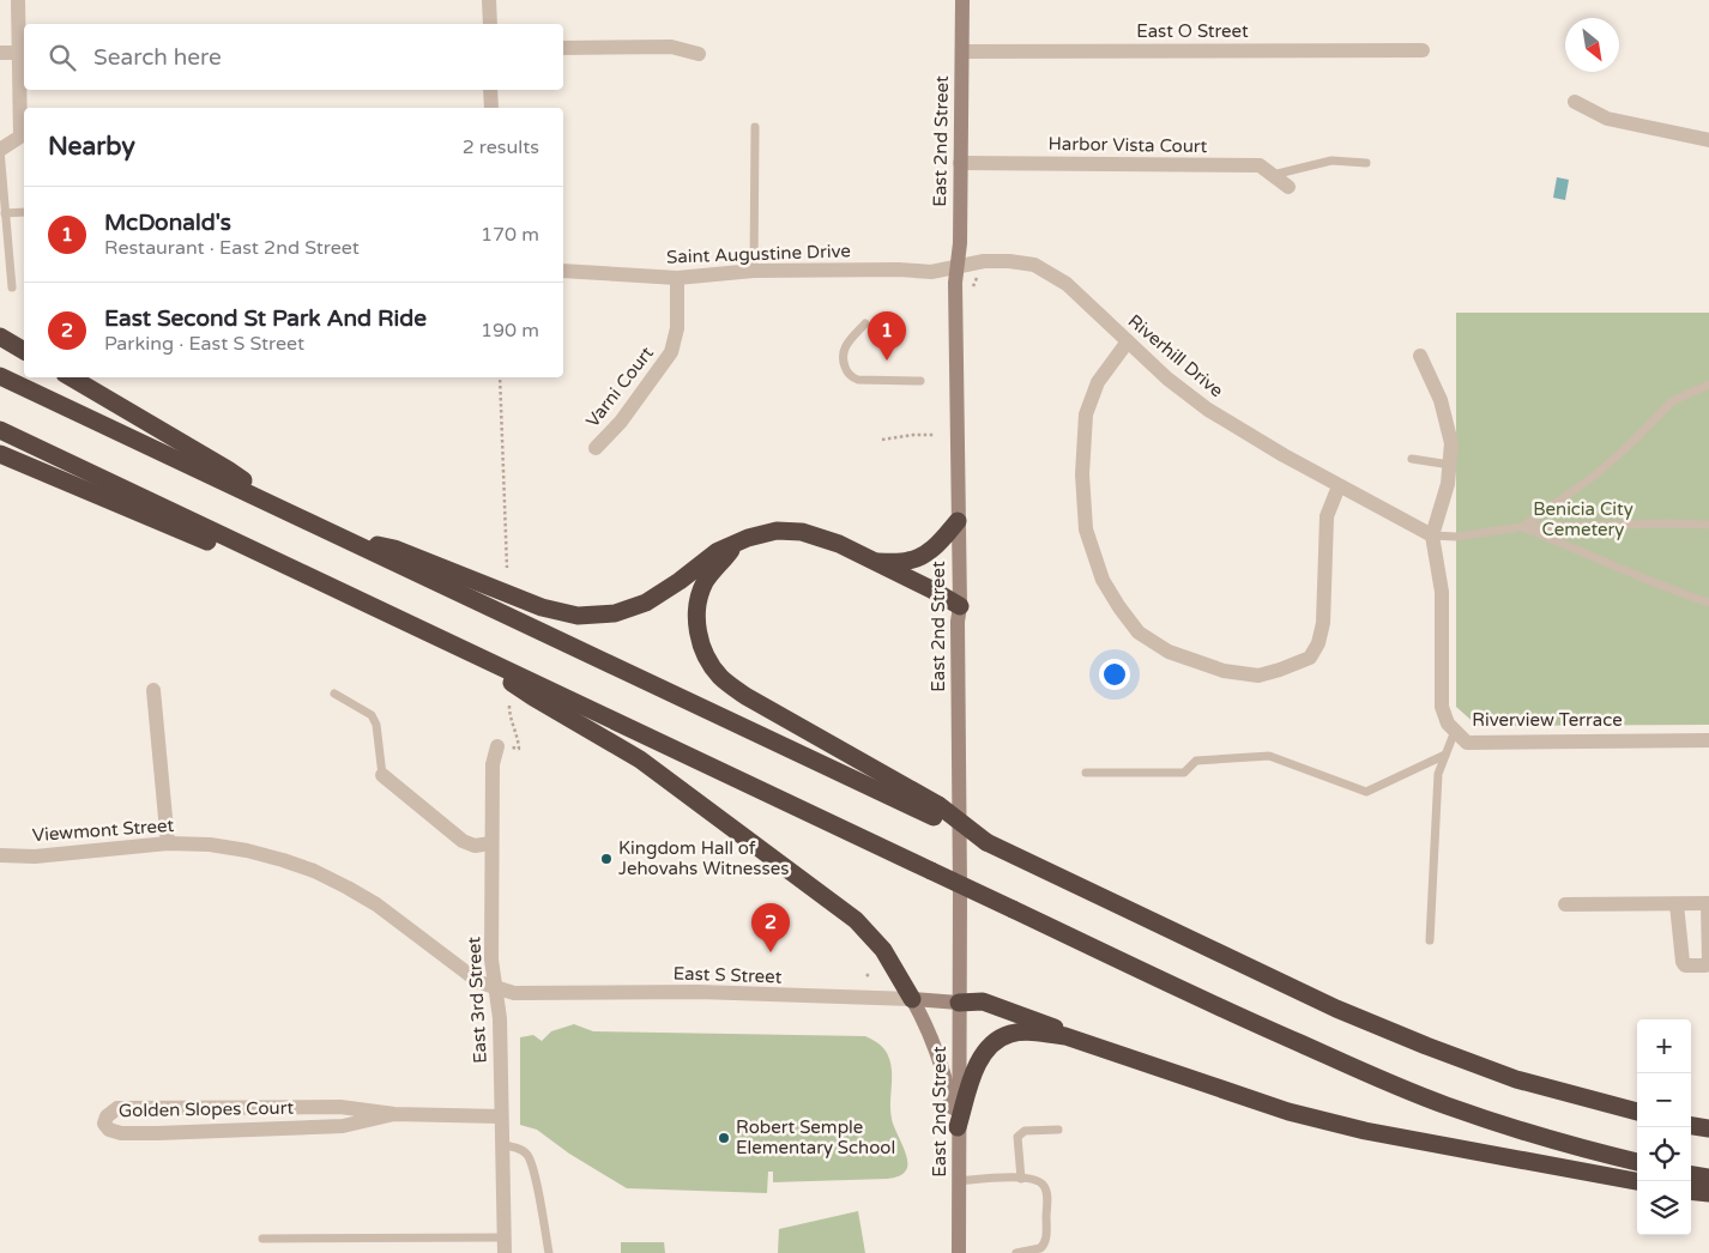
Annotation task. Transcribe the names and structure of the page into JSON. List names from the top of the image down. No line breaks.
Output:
{"streets":{"main road":["East 2nd Street","East S Street"],"street":["East O Street","Harbor Vista Court","Saint Augustine Drive","Riverhill Drive","Varni Court","Riverview Terrace","Viewmont Street","East 3rd Street","Golden Slopes Court"]},"crossings":[["East O Street","East 2nd Street"],["East 2nd Street","Harbor Vista Court"],["East 2nd Street","Saint Augustine Drive"],["East 2nd Street","Riverhill Drive"],["East 2nd Street","East S Street"],["Saint Augustine Drive","Riverhill Drive"],["Saint Augustine Drive","Varni Court"],["Riverhill Drive","Riverview Terrace"],["Viewmont Street","East S Street"],["Viewmont Street","East 3rd Street"],["East S Street","East 3rd Street"],["East 3rd Street","Golden Slopes Court"]],"parks":["Benicia City Cemetery"],"places":["Kingdom Hall of Jehovahs Witnesses","Robert Semple Elementary School"],"north":"bottom right","page":{"search":"Search here","heading":["Nearby","2 results"],"list":[{"mark":"1","name":"McDonald's","note":"Restaurant · East 2nd Street","value":"170 m"},{"mark":"2","name":"East Second St Park And Ride","note":"Parking · East S Street","value":"190 m"}],"pins":["1","2"],"map_buttons":["+","−"]}}
